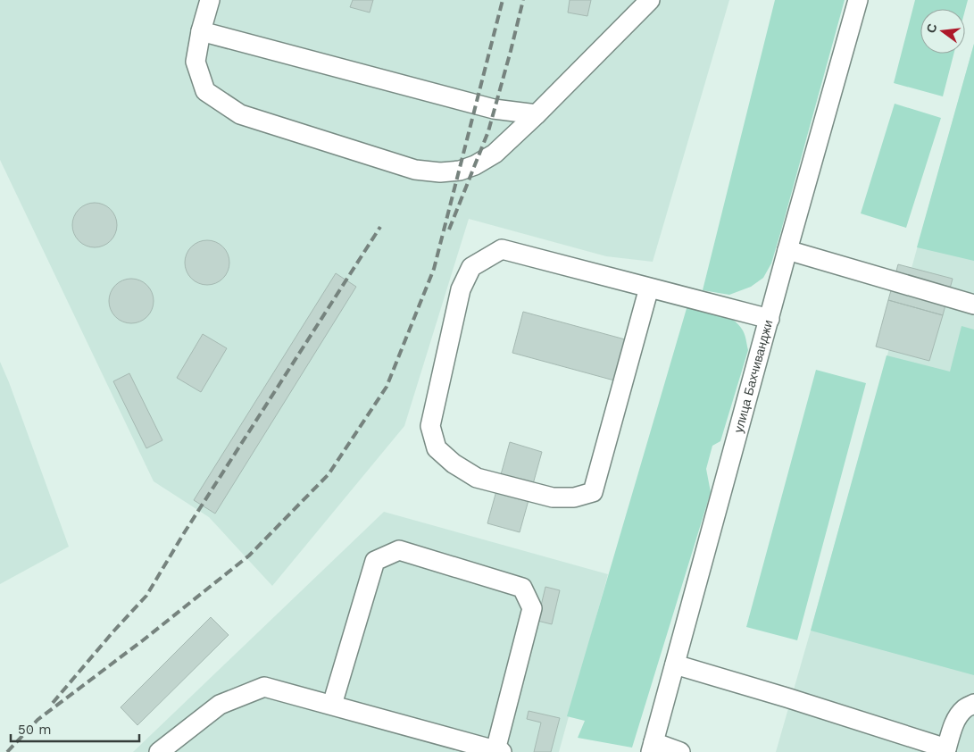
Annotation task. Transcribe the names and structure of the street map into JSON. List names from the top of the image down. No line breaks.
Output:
{"streets":{"street":["улица Бахчиванджи"]},"scale_bar":"50 m","north":"left"}
